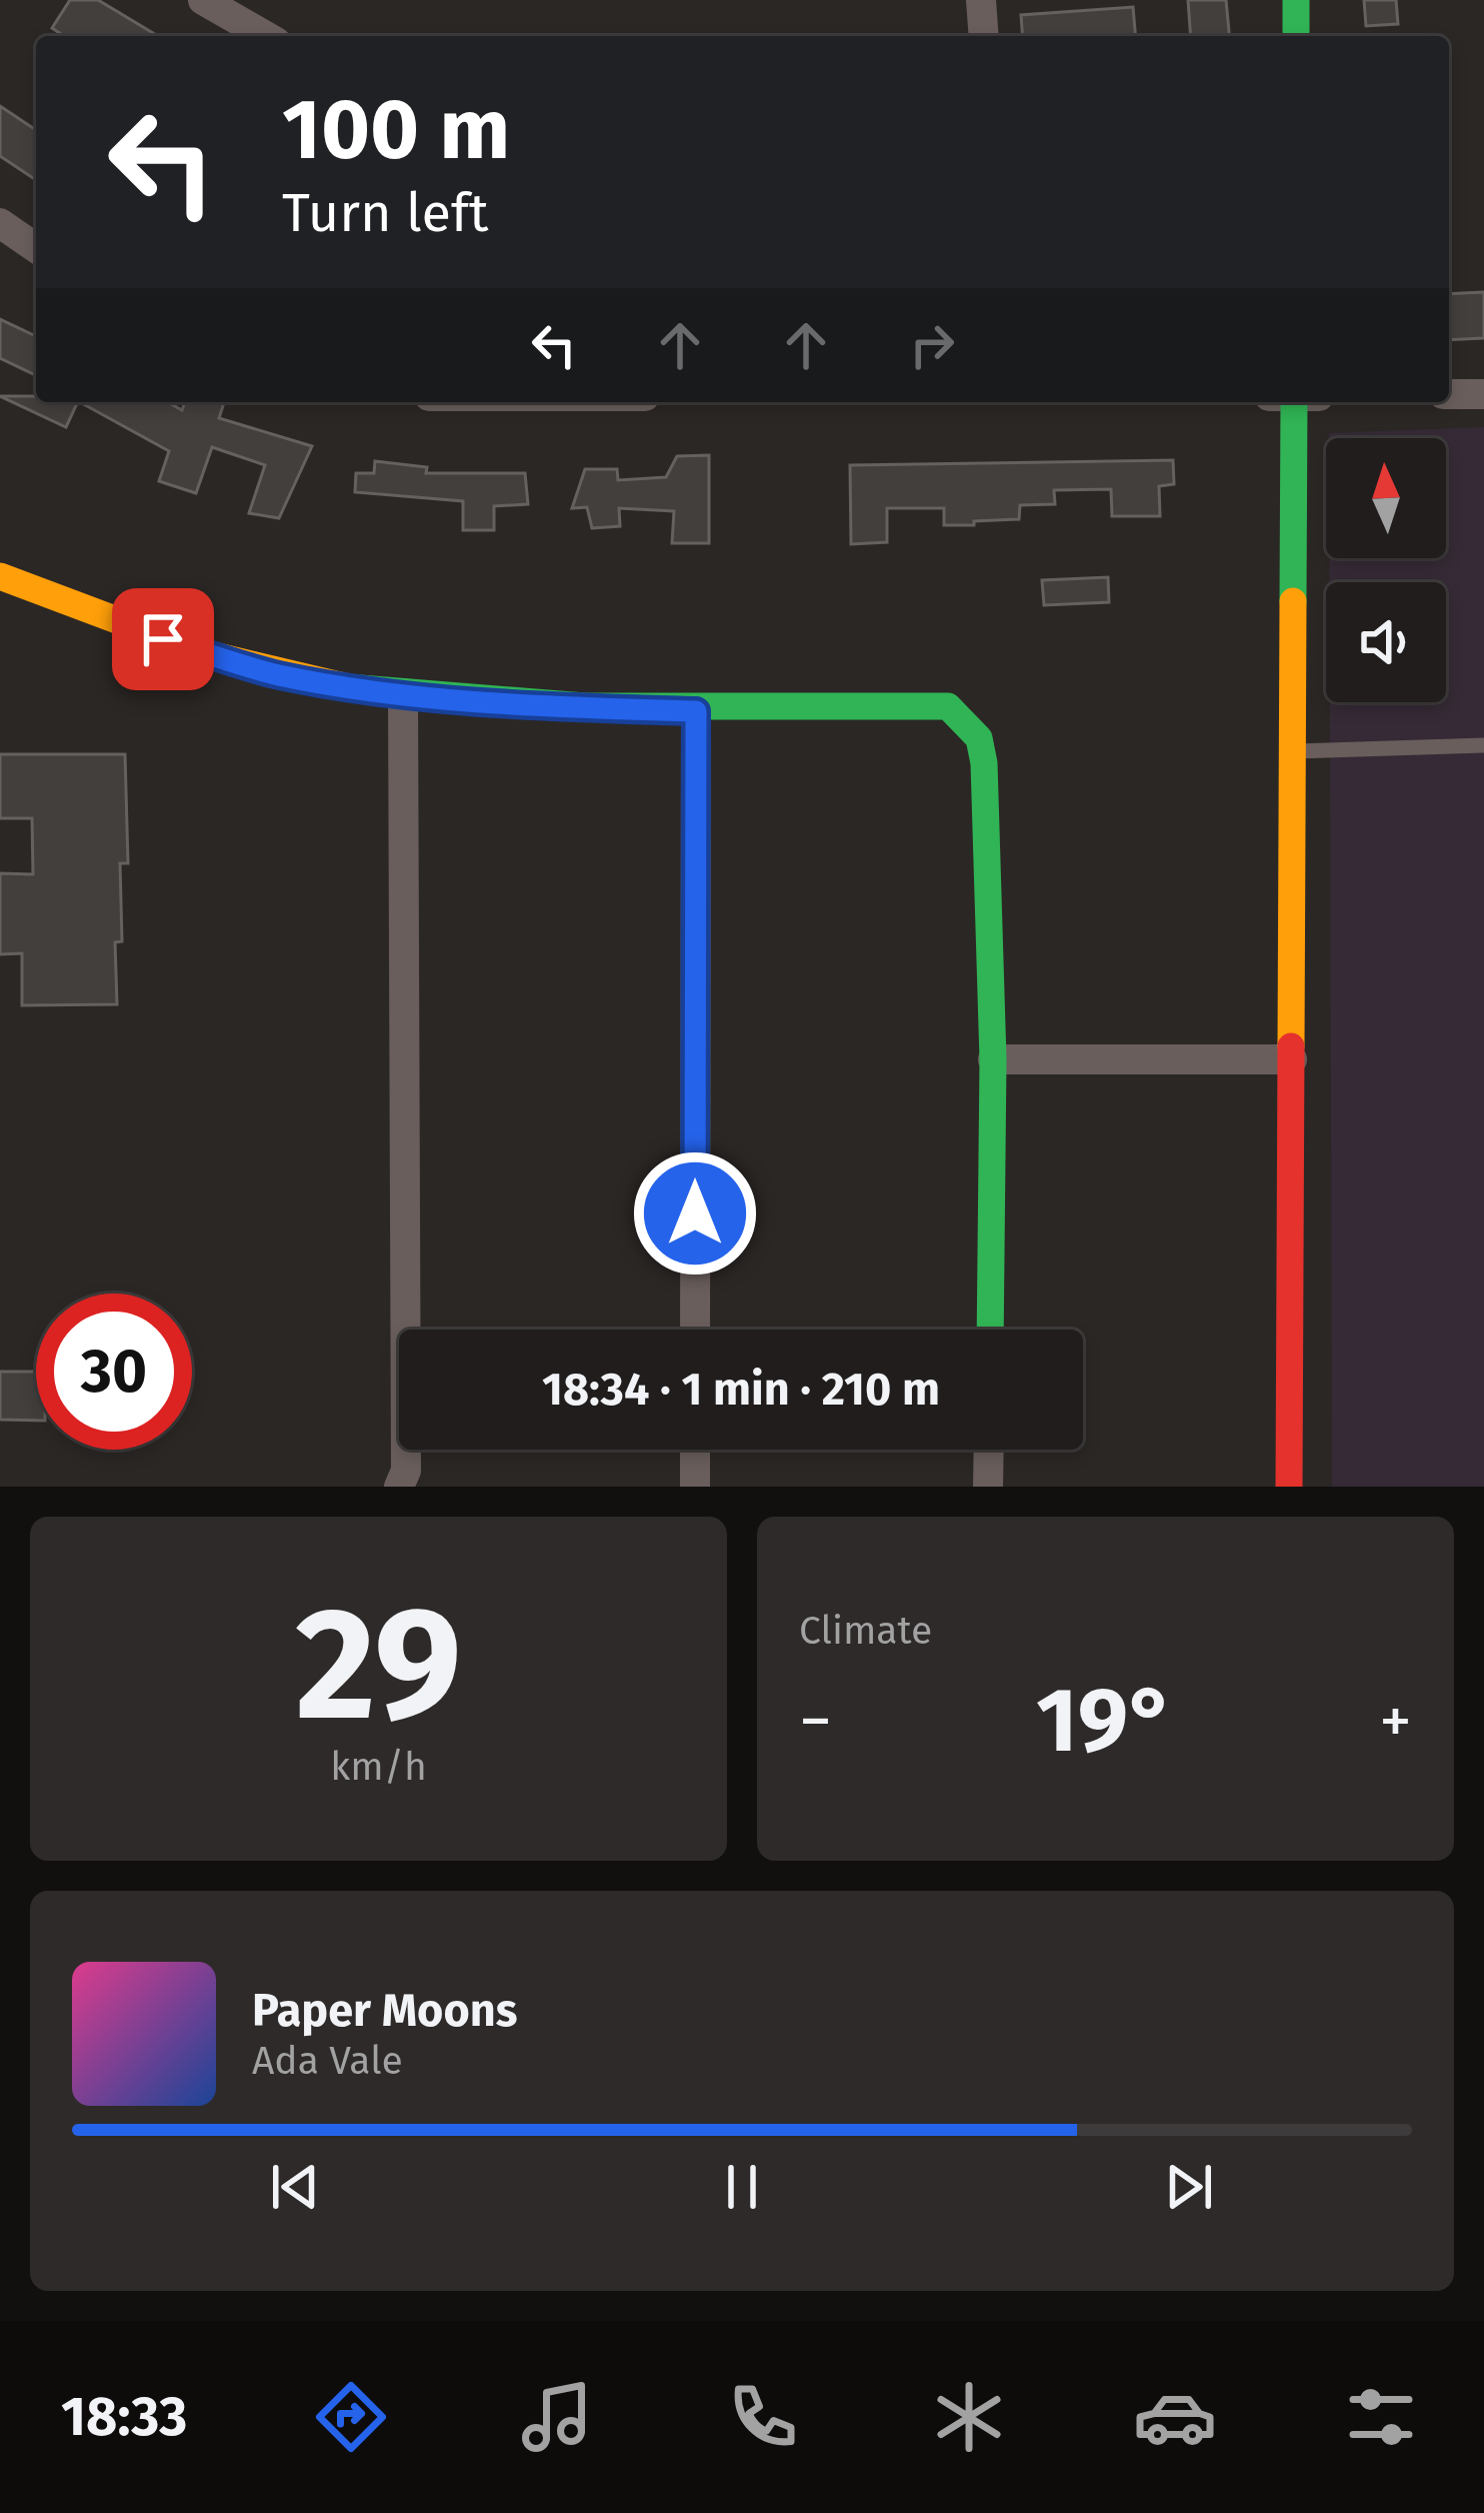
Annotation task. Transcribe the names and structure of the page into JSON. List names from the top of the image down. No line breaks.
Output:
{"north":"top","page":{"turn":["100 m","Turn left"],"limit":"30","trip":"18:34 · 1 min · 210 m","tile":[["29","km/h"],"Climate"],"heat":["−","19°","+"],"song":["Paper Moons","Ada Vale"],"tabs":"18:33"}}
